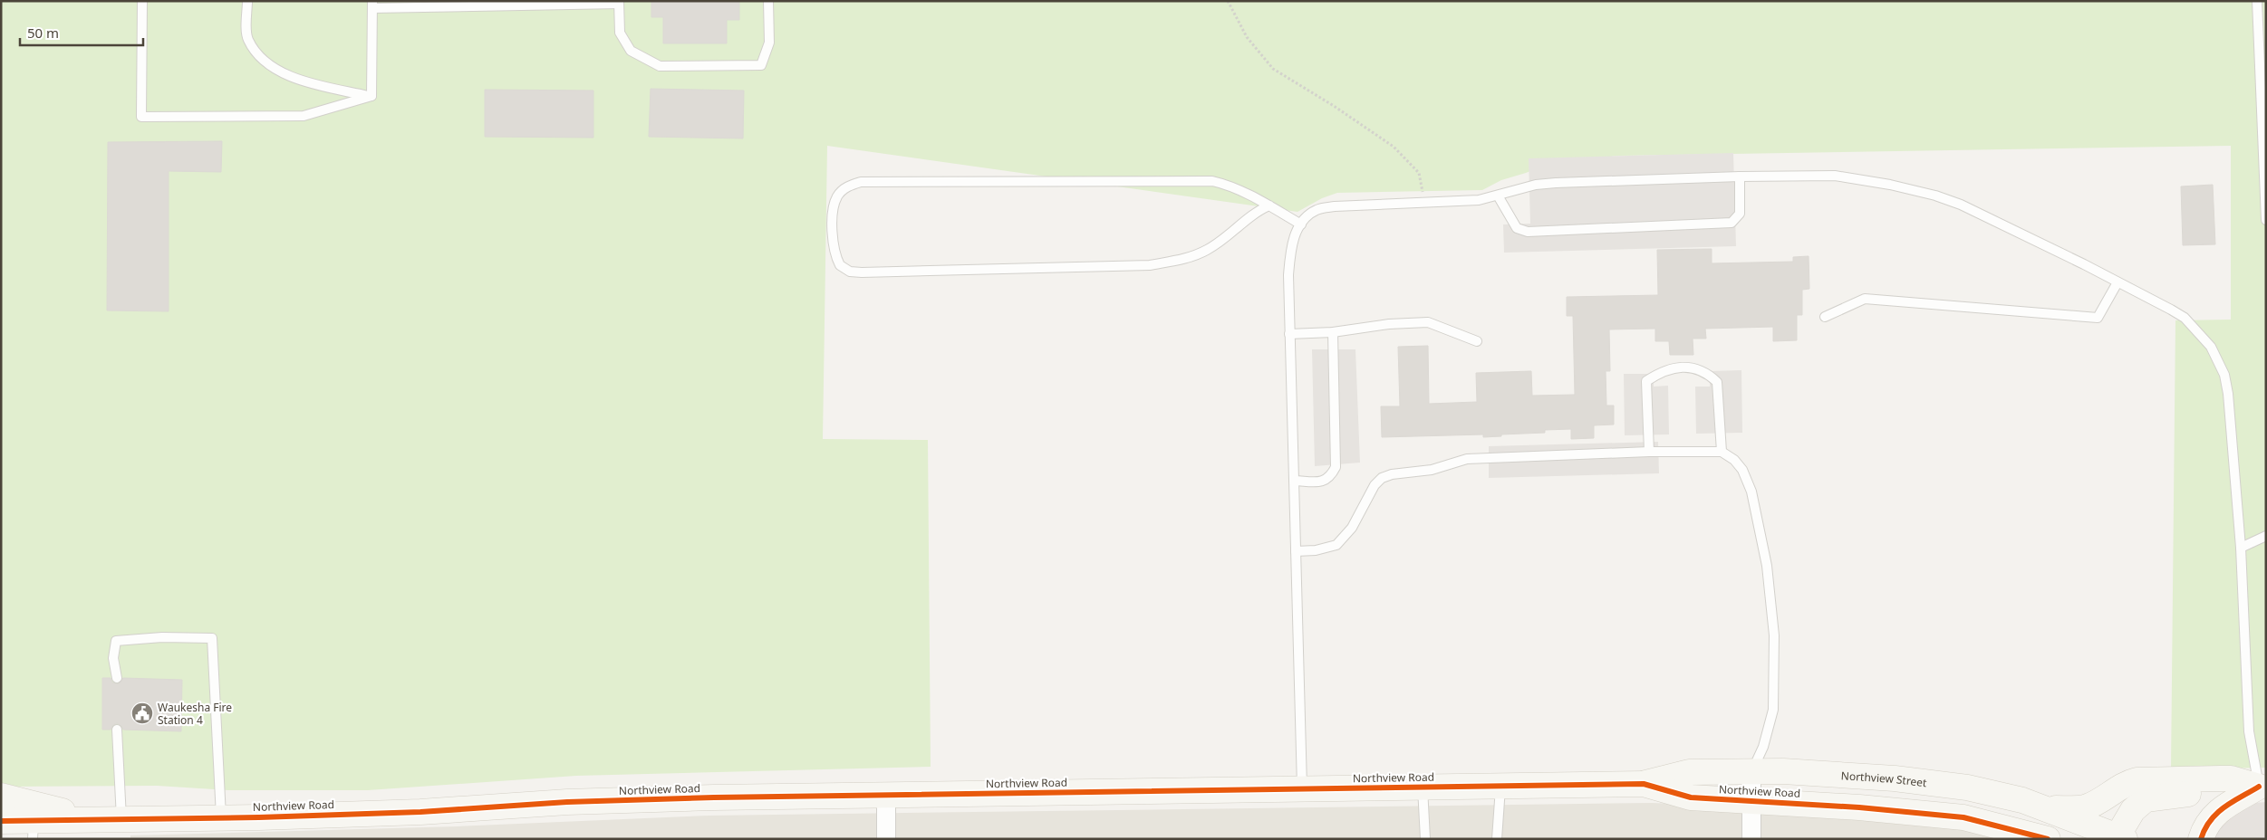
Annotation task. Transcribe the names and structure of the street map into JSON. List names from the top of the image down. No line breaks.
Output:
{"streets":{"street":["Northview Road","Northview Street"]},"crossings":[["Northview Road","Northview Street"]],"places":{"public building":["Waukesha Fire Station 4"]},"scale_bar":"50 m"}
